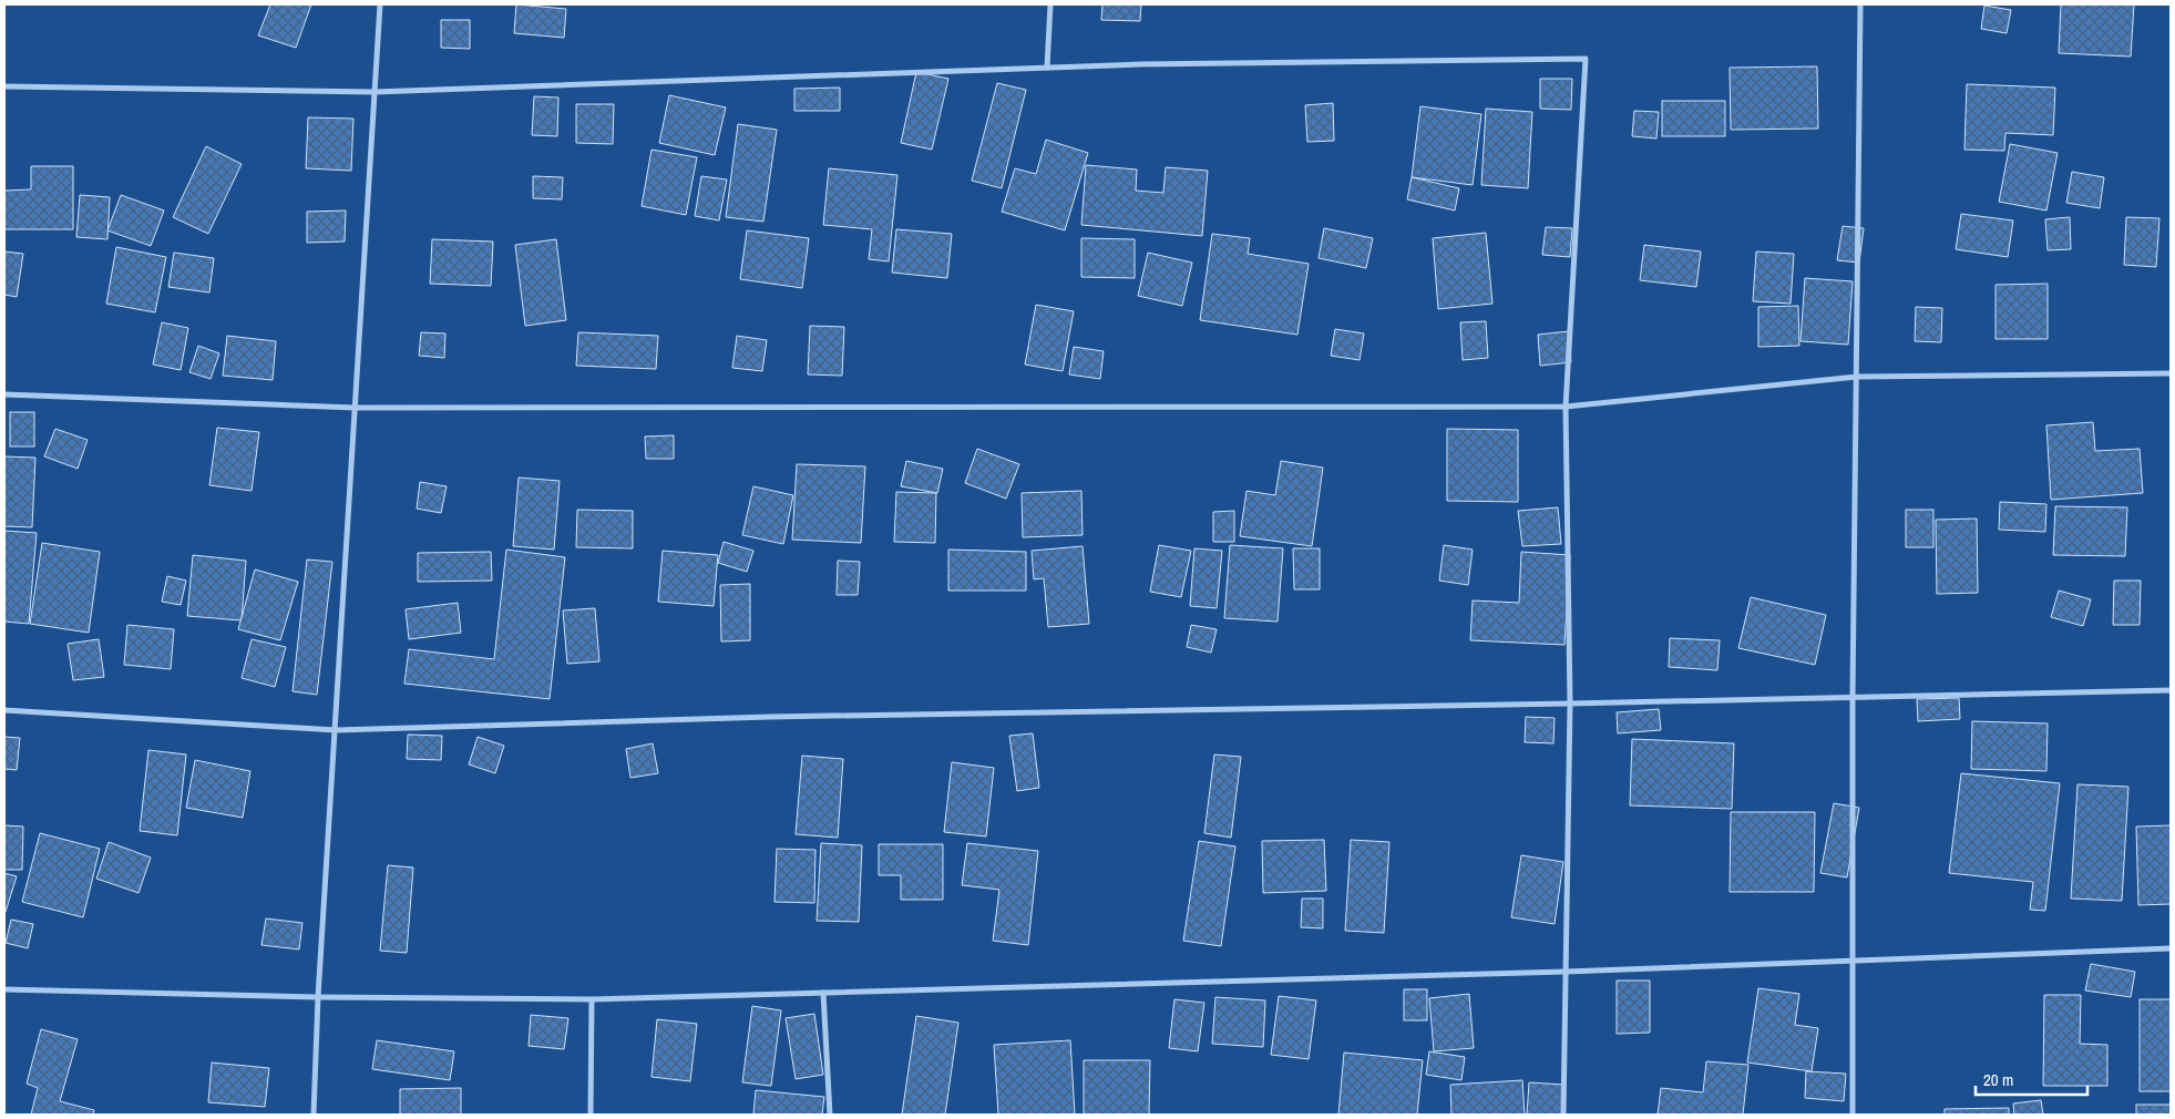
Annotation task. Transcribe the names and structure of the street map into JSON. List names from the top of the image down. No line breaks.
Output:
{"scale_bar":"20 m"}
